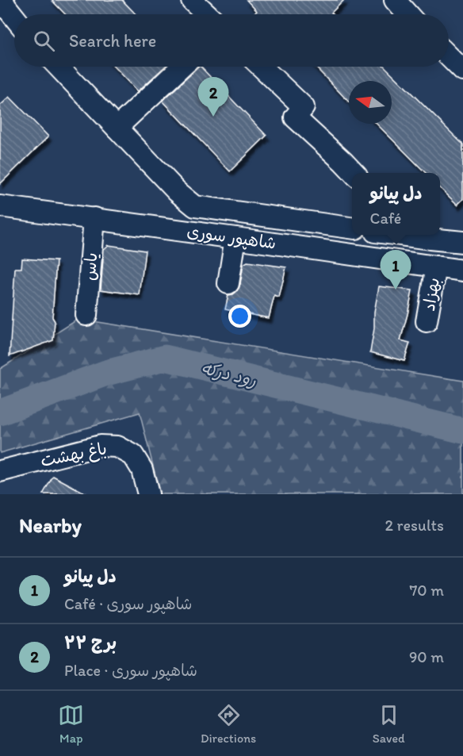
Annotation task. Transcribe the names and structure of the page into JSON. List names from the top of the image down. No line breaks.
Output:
{"streets":{"street":["شاهپور سوری","یاس","بهزاد","باغ بهشت"]},"crossings":[["شاهپور سوری","یاس"],["شاهپور سوری","بهزاد"]],"water":["رود درکه"],"north":"left","page":{"search":"Search here","pins":["2","1"],"popup":["دل پیانو","Café"],"heading":["Nearby","2 results"],"list":[{"mark":"1","name":"دل پیانو","note":"Café · شاهپور سوری","value":"70 m"},{"mark":"2","name":"برج ۲۲","note":"Place · شاهپور سوری","value":"90 m"}],"nav":["Map","Directions","Saved"]}}
